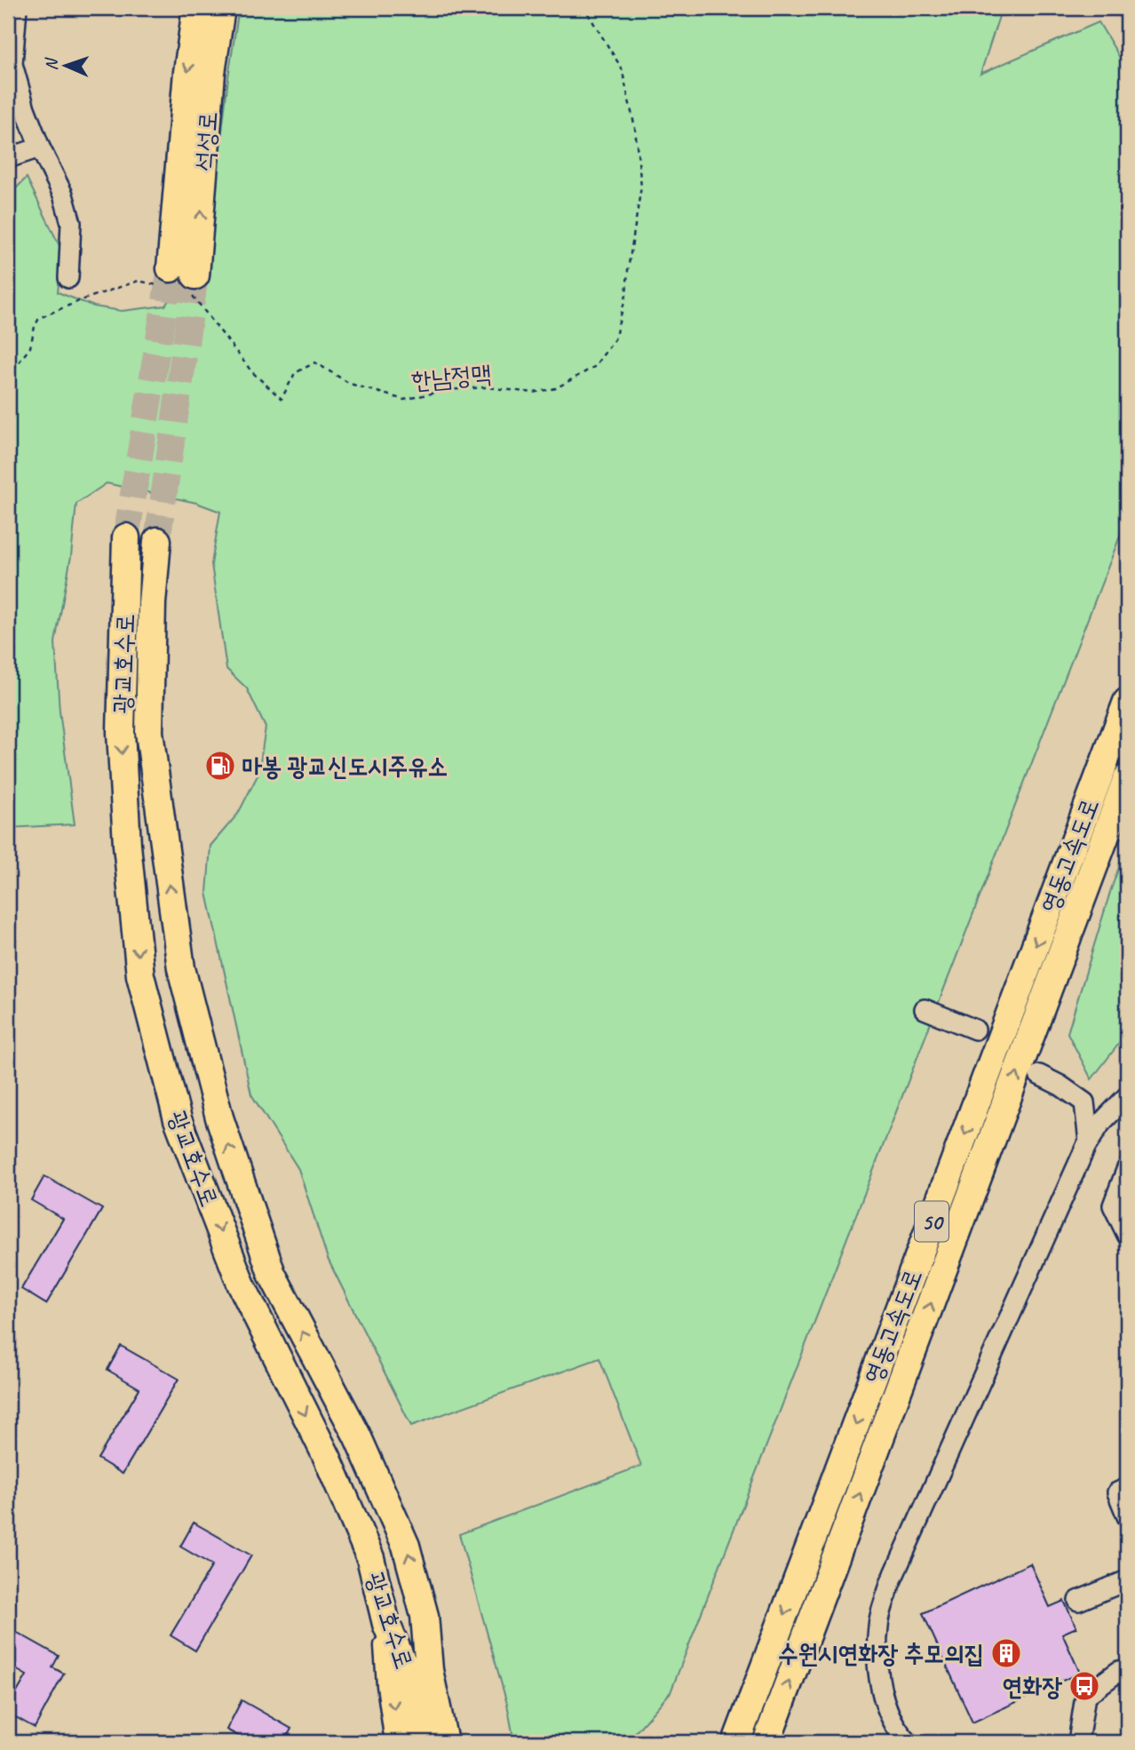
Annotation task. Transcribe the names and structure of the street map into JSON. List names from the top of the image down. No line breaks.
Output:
{"streets":{"highway":["석성로","광교호수로","영동고속도로","50"],"path":["한남정맥"]},"crossings":[["석성로","한남정맥"]],"places":{"fuel station":["마봉 광교신도시주유소"],"building":["수원시연화장 추모의집"],"bus stop":["연화장"]},"north":"left"}
